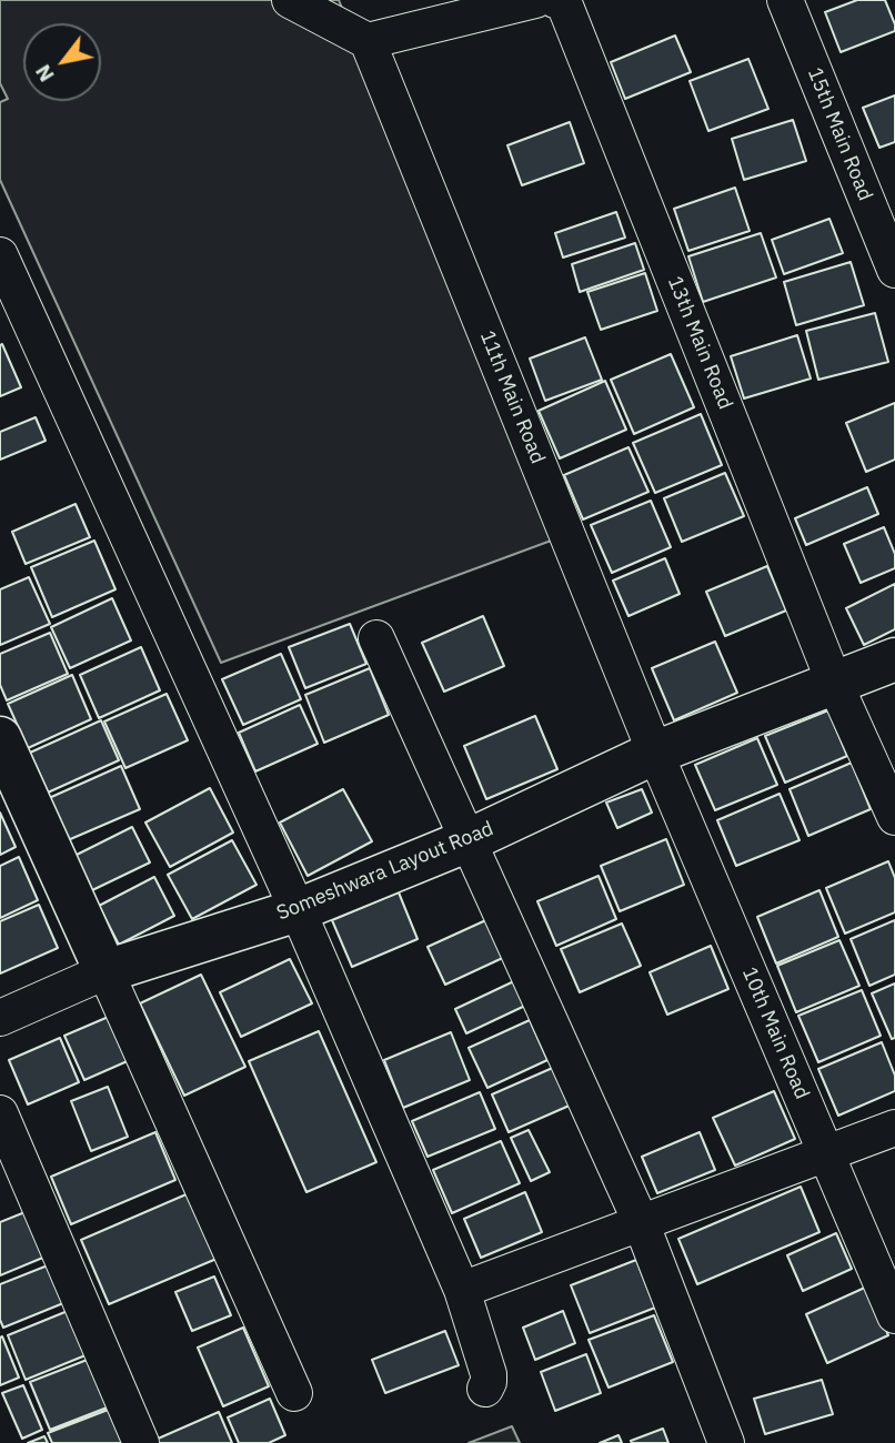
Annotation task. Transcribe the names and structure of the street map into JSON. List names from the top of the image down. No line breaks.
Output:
{"streets":{"street":["15th Main Road","13th Main Road","11th Main Road","Someshwara Layout Road","10th Main Road"]},"crossings":[["13th Main Road","Someshwara Layout Road"],["11th Main Road","Someshwara Layout Road"],["11th Main Road","10th Main Road"],["Someshwara Layout Road","10th Main Road"]],"north":"bottom left"}
